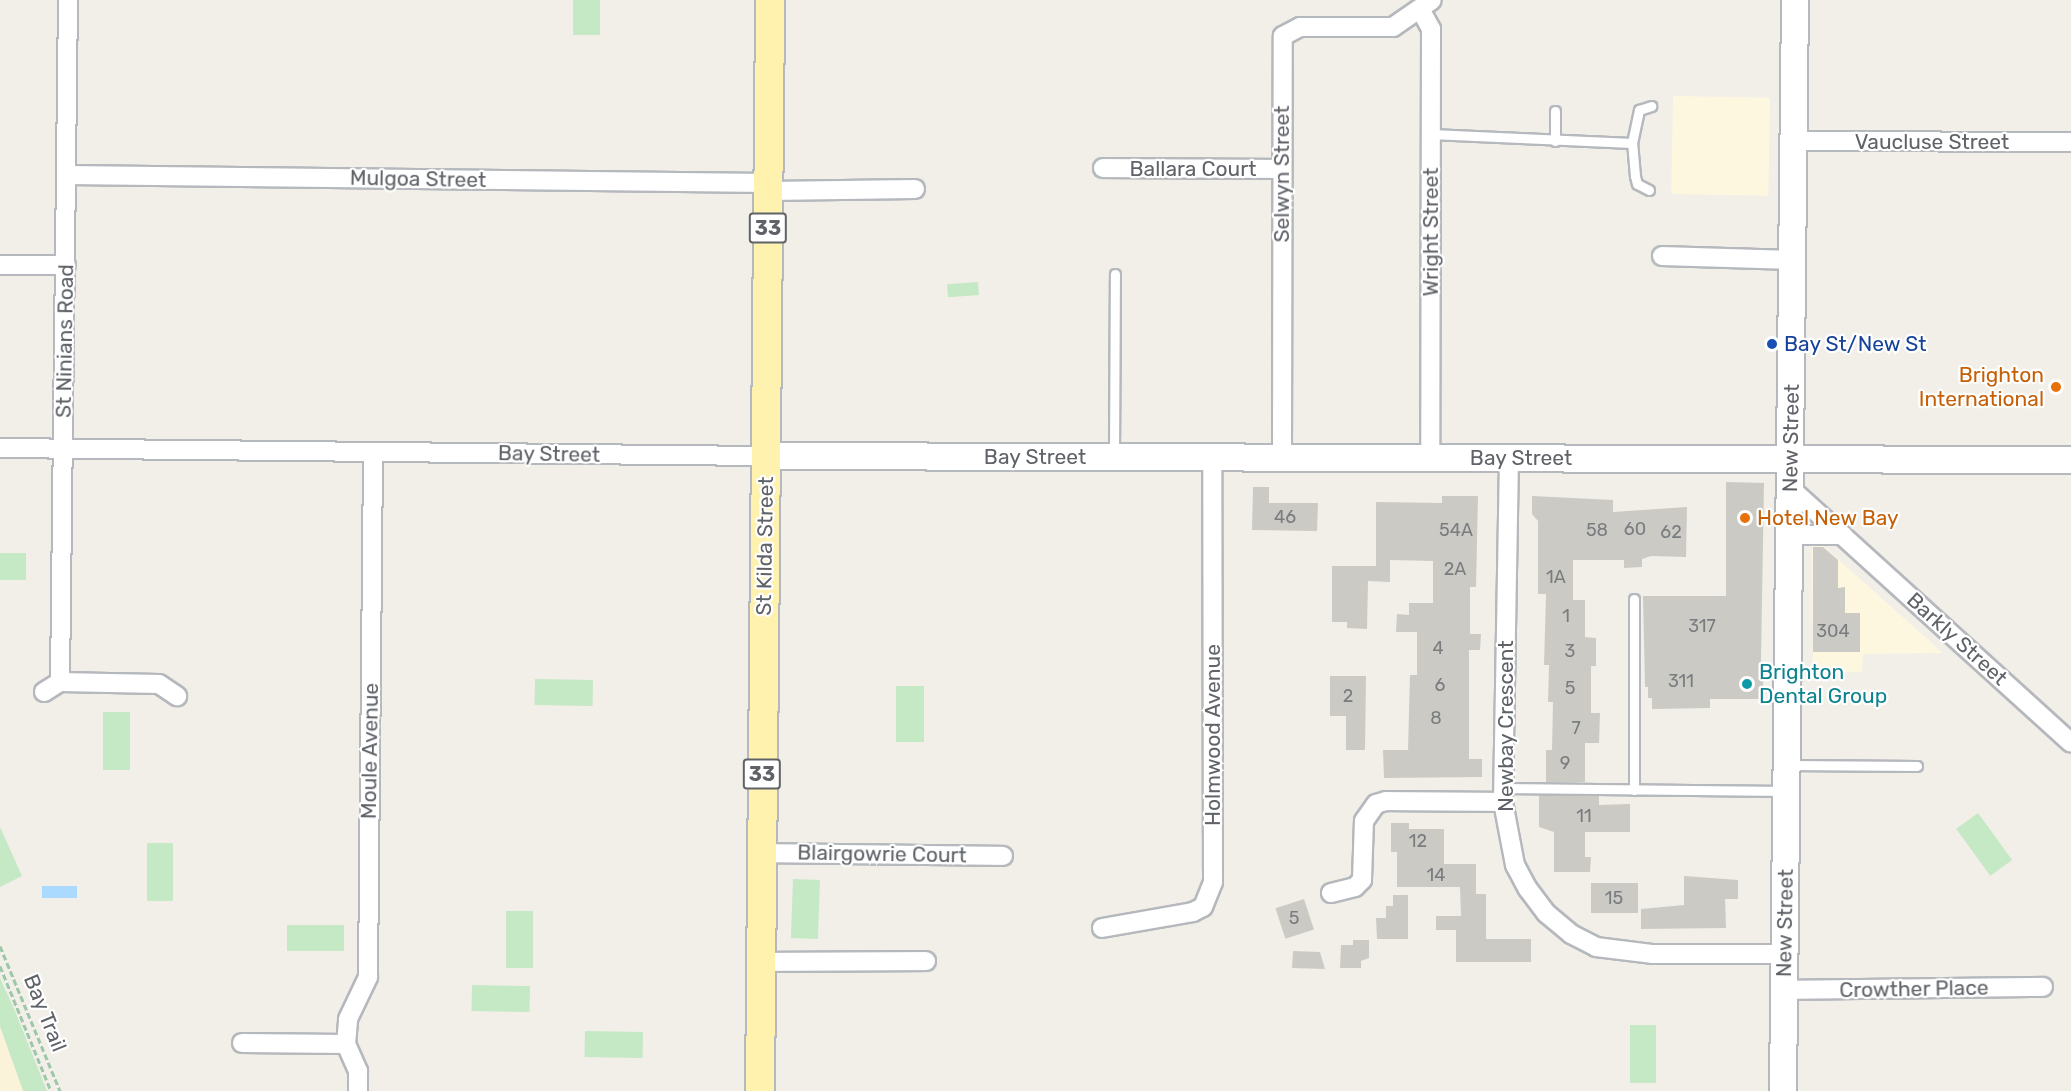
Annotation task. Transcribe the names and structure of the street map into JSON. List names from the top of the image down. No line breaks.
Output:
{"streets":{"main road":["33","St Kilda Street"],"street":["Vaucluse Street","Ballara Court","Selwyn Street","Mulgoa Street","Wright Street","St Ninians Road","New Street","Bay Street","Barkly Street","Newbay Crescent","Holmwood Avenue","Moule Avenue","Blairgowrie Court","Crowther Place"],"path":["Bay Trail"]},"crossings":[["Vaucluse Street","New Street"],["Ballara Court","Selwyn Street"],["Selwyn Street","Wright Street"],["Selwyn Street","Bay Street"],["Mulgoa Street","St Ninians Road"],["Mulgoa Street","St Kilda Street"],["Wright Street","Bay Street"],["St Ninians Road","Bay Street"],["New Street","Bay Street"],["New Street","Barkly Street"],["New Street","Newbay Crescent"],["New Street","Crowther Place"],["Bay Street","St Kilda Street"],["Bay Street","Newbay Crescent"],["Bay Street","Holmwood Avenue"],["Bay Street","Moule Avenue"],["St Kilda Street","Blairgowrie Court"]],"places":["Bay St/New St","Brighton International","Hotel New Bay","Brighton Dental Group"],"house_numbers":["46","60","54A","58","62","2A","1A","1","317","304","4","3","311","6","5","2","8","7","9","11","12","14","15","5"]}
